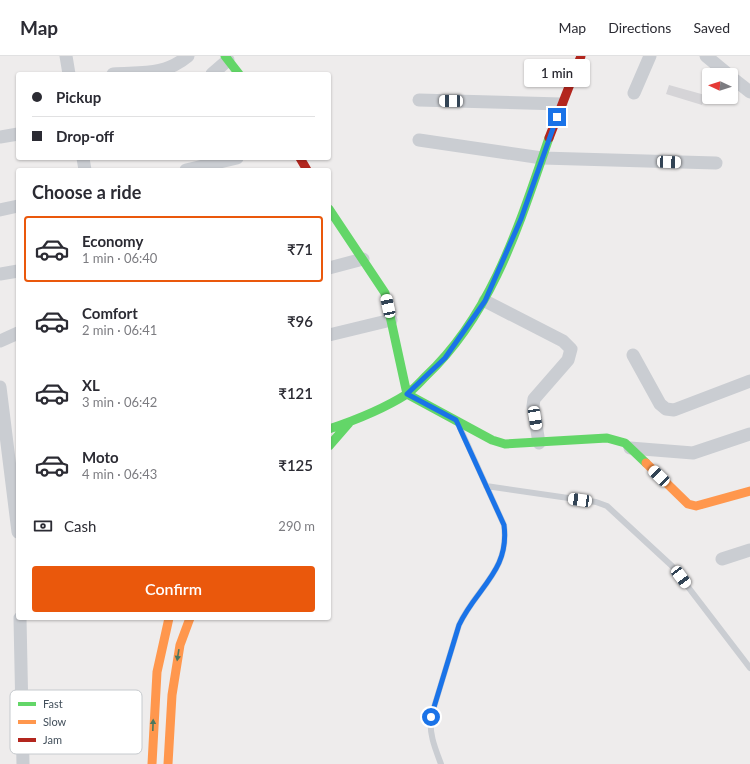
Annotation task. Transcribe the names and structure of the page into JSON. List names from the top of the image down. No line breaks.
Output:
{"legend":["Fast","Slow","Jam"],"north":"left","page":{"header":"Map","nav":["Map","Directions","Saved"],"bubble":"1 min","banner":["Pickup","Drop-off"],"heading":"Choose a ride","list":[{"name":"Economy","note":"1 min · 06:40","value":"₹71"},{"name":"Comfort","note":"2 min · 06:41","value":"₹96"},{"name":"XL","note":"3 min · 06:42","value":"₹121"},{"name":"Moto","note":"4 min · 06:43","value":"₹125"}],"pay":["Cash","290 m"],"buttons":"Confirm"}}
